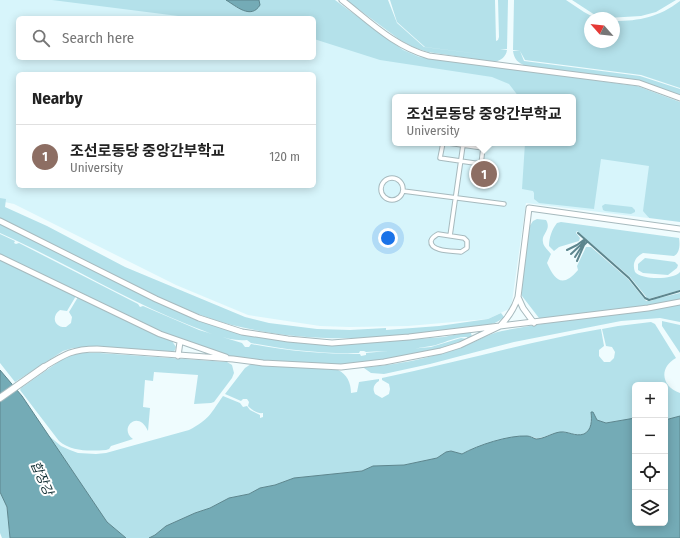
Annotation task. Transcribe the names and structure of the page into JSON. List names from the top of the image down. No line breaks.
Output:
{"water":["합장강"],"north":"top left","page":{"search":"Search here","heading":"Nearby","popup":["조선로동당 중앙간부학교","University"],"list":[{"mark":"1","name":"조선로동당 중앙간부학교","note":"University","value":"120 m"}],"pins":"1","map_buttons":["+","−"]}}
